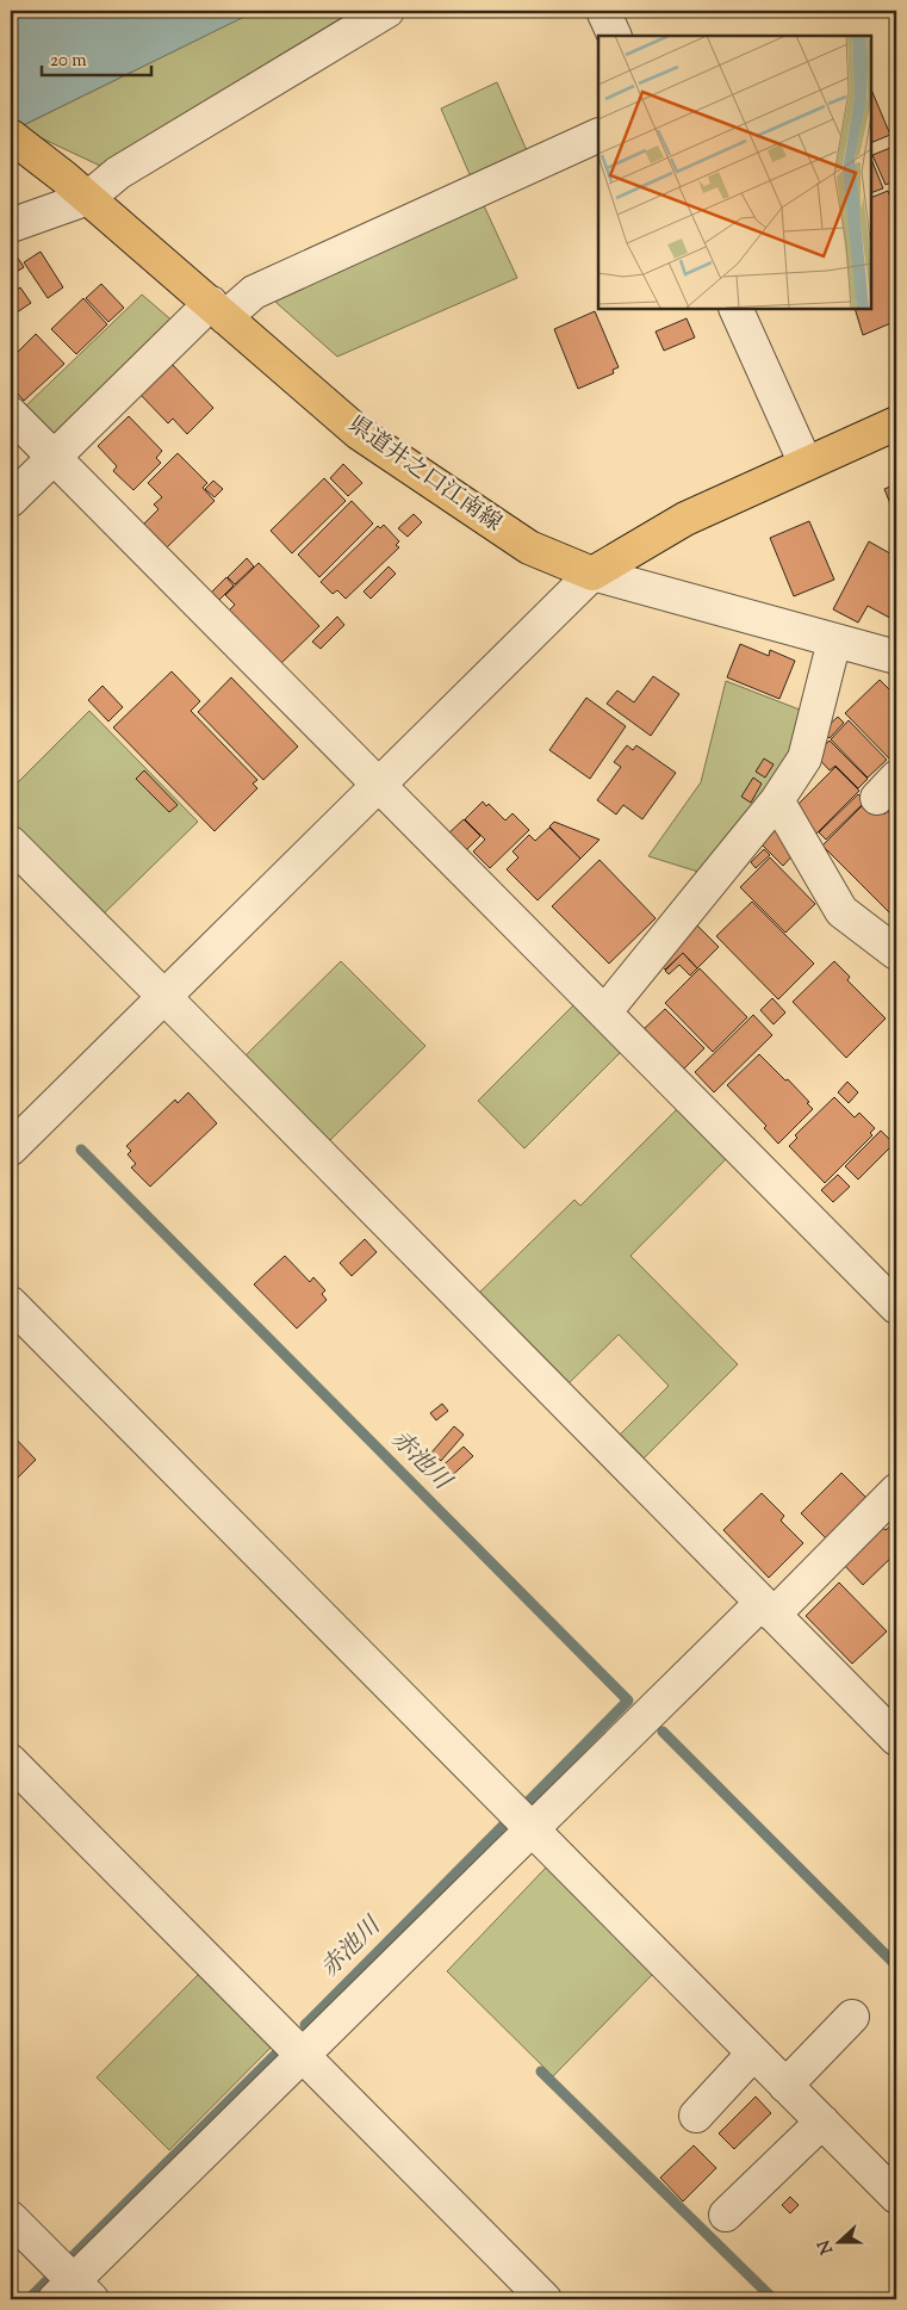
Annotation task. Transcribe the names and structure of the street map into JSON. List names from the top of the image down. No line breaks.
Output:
{"streets":{"main road":["県道井之口江南線"]},"water":["赤池川"],"scale_bar":"20 m","north":"left"}
